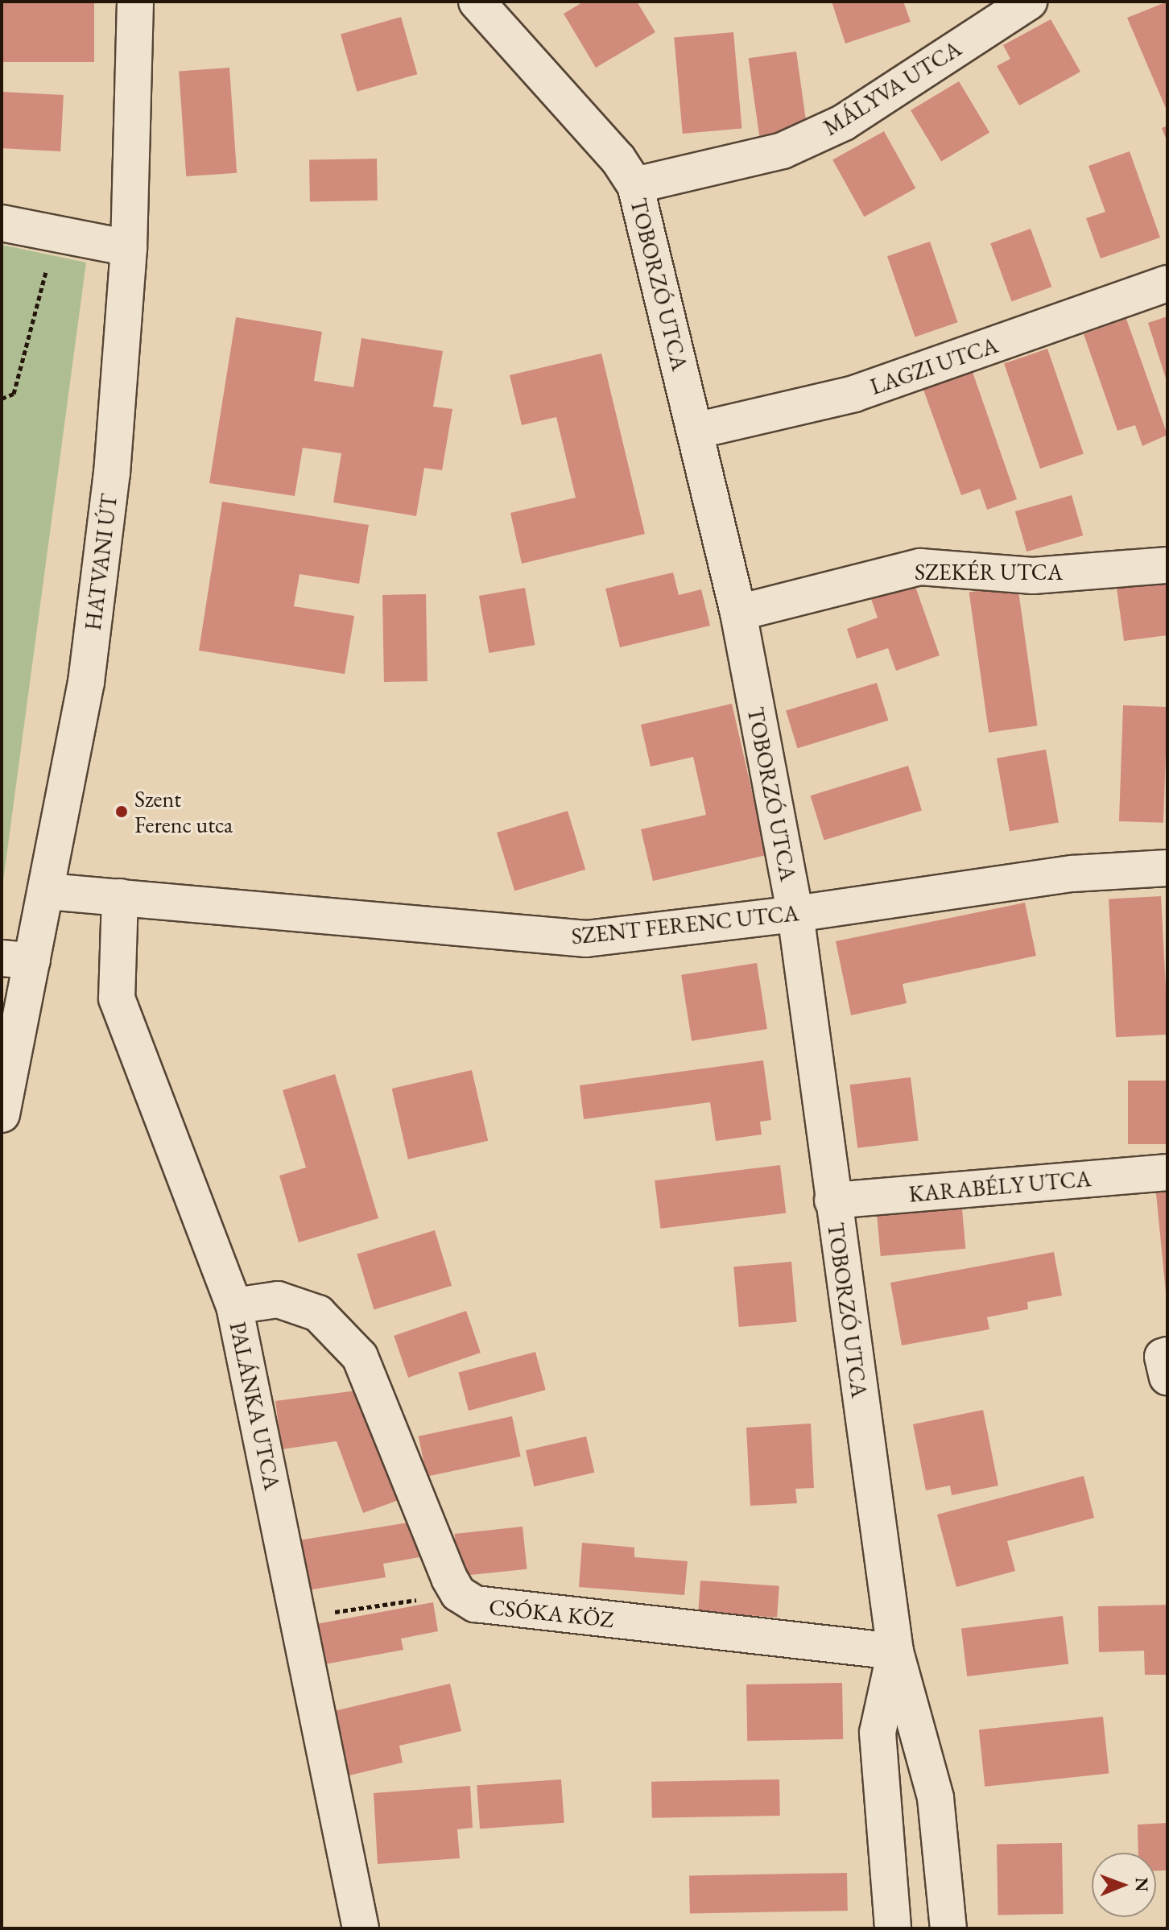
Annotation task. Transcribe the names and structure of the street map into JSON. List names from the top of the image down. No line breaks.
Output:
{"streets":{"street":["MÁLYVA UTCA","TOBORZÓ UTCA","LAGZI UTCA","HATVANI ÚT","SZEKÉR UTCA","SZENT FERENC UTCA","KARABÉLY UTCA","PALÁNKA UTCA","CSÓKA KÖZ"]},"crossings":[["MÁLYVA UTCA","TOBORZÓ UTCA"],["TOBORZÓ UTCA","LAGZI UTCA"],["TOBORZÓ UTCA","SZEKÉR UTCA"],["TOBORZÓ UTCA","SZENT FERENC UTCA"],["TOBORZÓ UTCA","KARABÉLY UTCA"],["TOBORZÓ UTCA","CSÓKA KÖZ"],["HATVANI ÚT","SZENT FERENC UTCA"],["SZENT FERENC UTCA","PALÁNKA UTCA"],["PALÁNKA UTCA","CSÓKA KÖZ"]],"places":["Szent Ferenc utca"],"north":"right"}
